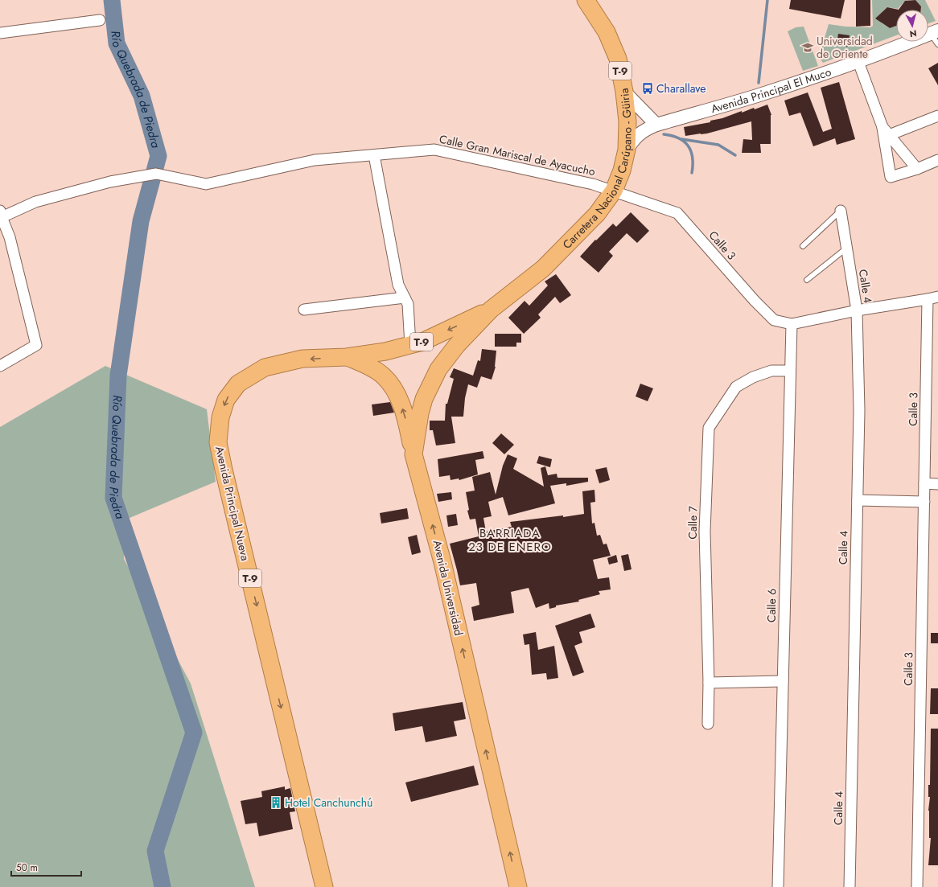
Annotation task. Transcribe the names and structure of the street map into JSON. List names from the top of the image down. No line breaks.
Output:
{"streets":{"highway":["T-9","Carretera Nacional Carúpano - Güiria","Avenida Principal Nueva","Avenida Universidad"],"street":["Avenida Principal El Muco","Calle Gran Mariscal de Ayacucho","Calle 3","Calle 4","Calle 7","Calle 6"]},"crossings":[["T-9","Avenida Principal Nueva"],["T-9","Avenida Universidad"],["Avenida Principal El Muco","Carretera Nacional Carúpano - Güiria"],["Calle Gran Mariscal de Ayacucho","Carretera Nacional Carúpano - Güiria"],["Calle Gran Mariscal de Ayacucho","Calle 3"],["Carretera Nacional Carúpano - Güiria","Calle 3"],["Carretera Nacional Carúpano - Güiria","Avenida Principal Nueva"],["Carretera Nacional Carúpano - Güiria","Avenida Universidad"],["Calle 3","Calle 4"],["Calle 3","Calle 6"],["Avenida Principal Nueva","Avenida Universidad"],["Calle 7","Calle 6"]],"one_way":["Avenida Universidad"],"districts":["BARRIADA 23 DE ENERO"],"water":["Río Quebrada de Piedra"],"places":{"school or university":["Universidad de Oriente"],"bus stop":["Charallave"],"building":["Hotel Canchunchú"]},"scale_bar":"50 m","north":"bottom"}
